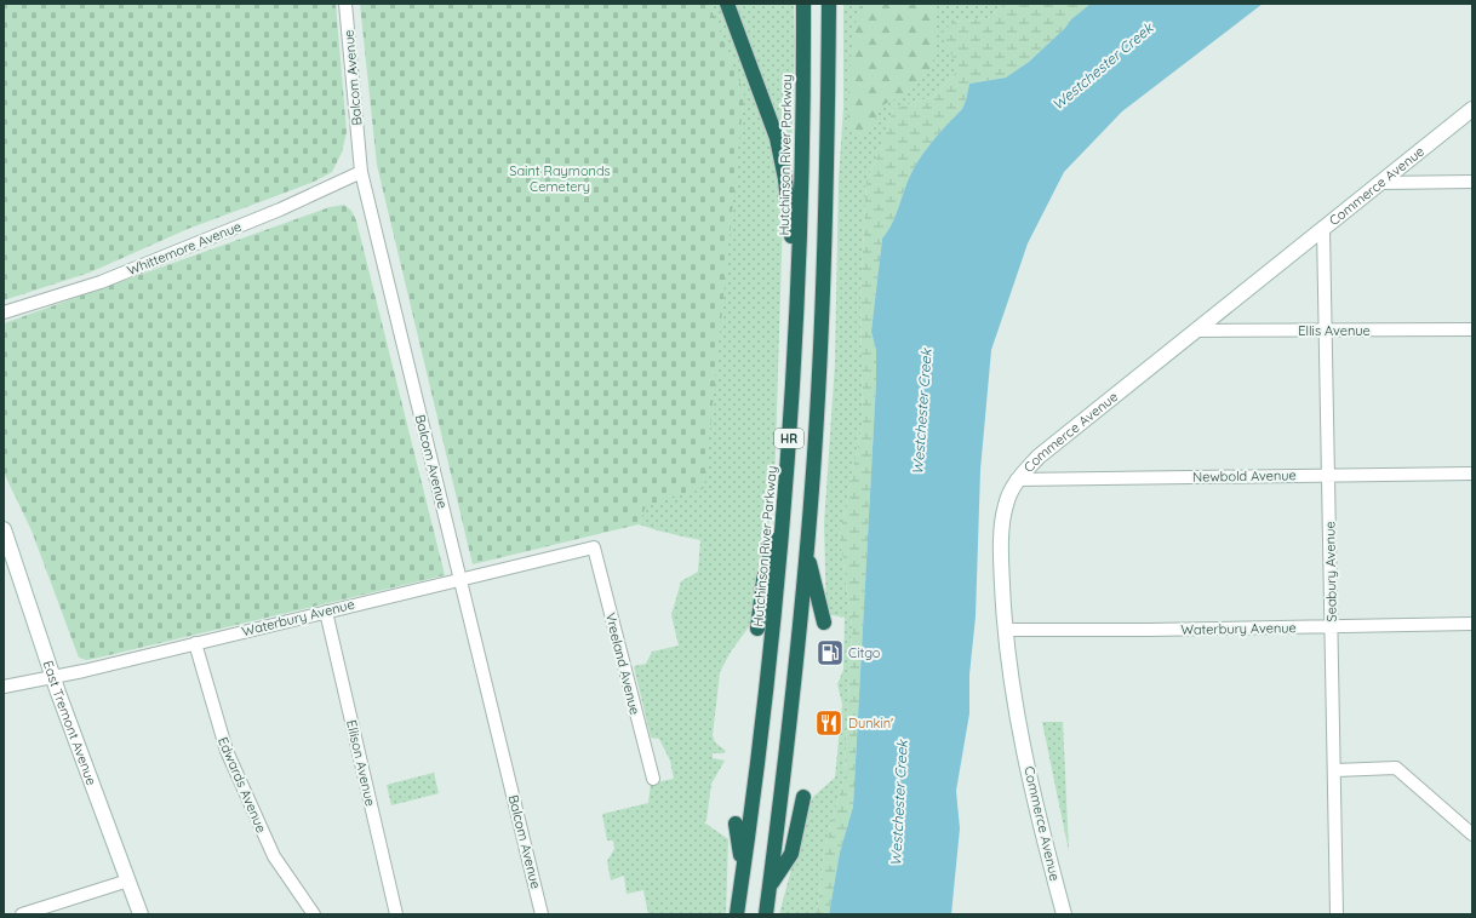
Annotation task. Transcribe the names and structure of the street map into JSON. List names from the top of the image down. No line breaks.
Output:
{"streets":{"highway":["Hutchinson River Parkway","HR"],"main road":["Commerce Avenue","East Tremont Avenue"],"street":["Balcom Avenue","Whittemore Avenue","Ellis Avenue","Newbold Avenue","Seabury Avenue","Waterbury Avenue","Vreeland Avenue","Ellison Avenue","Edwards Avenue"]},"crossings":[["Balcom Avenue","Whittemore Avenue"],["Balcom Avenue","Waterbury Avenue"],["Commerce Avenue","Ellis Avenue"],["Commerce Avenue","Newbold Avenue"],["Commerce Avenue","Seabury Avenue"],["Commerce Avenue","Waterbury Avenue"],["Ellis Avenue","Seabury Avenue"],["Newbold Avenue","Seabury Avenue"],["Seabury Avenue","Waterbury Avenue"],["Waterbury Avenue","Vreeland Avenue"],["Waterbury Avenue","East Tremont Avenue"],["Waterbury Avenue","Ellison Avenue"],["Waterbury Avenue","Edwards Avenue"]],"water":["Westchester Creek"],"parks":["Saint Raymonds Cemetery"],"places":{"fuel station":["Citgo"],"restaurant":["Dunkin'"]}}
